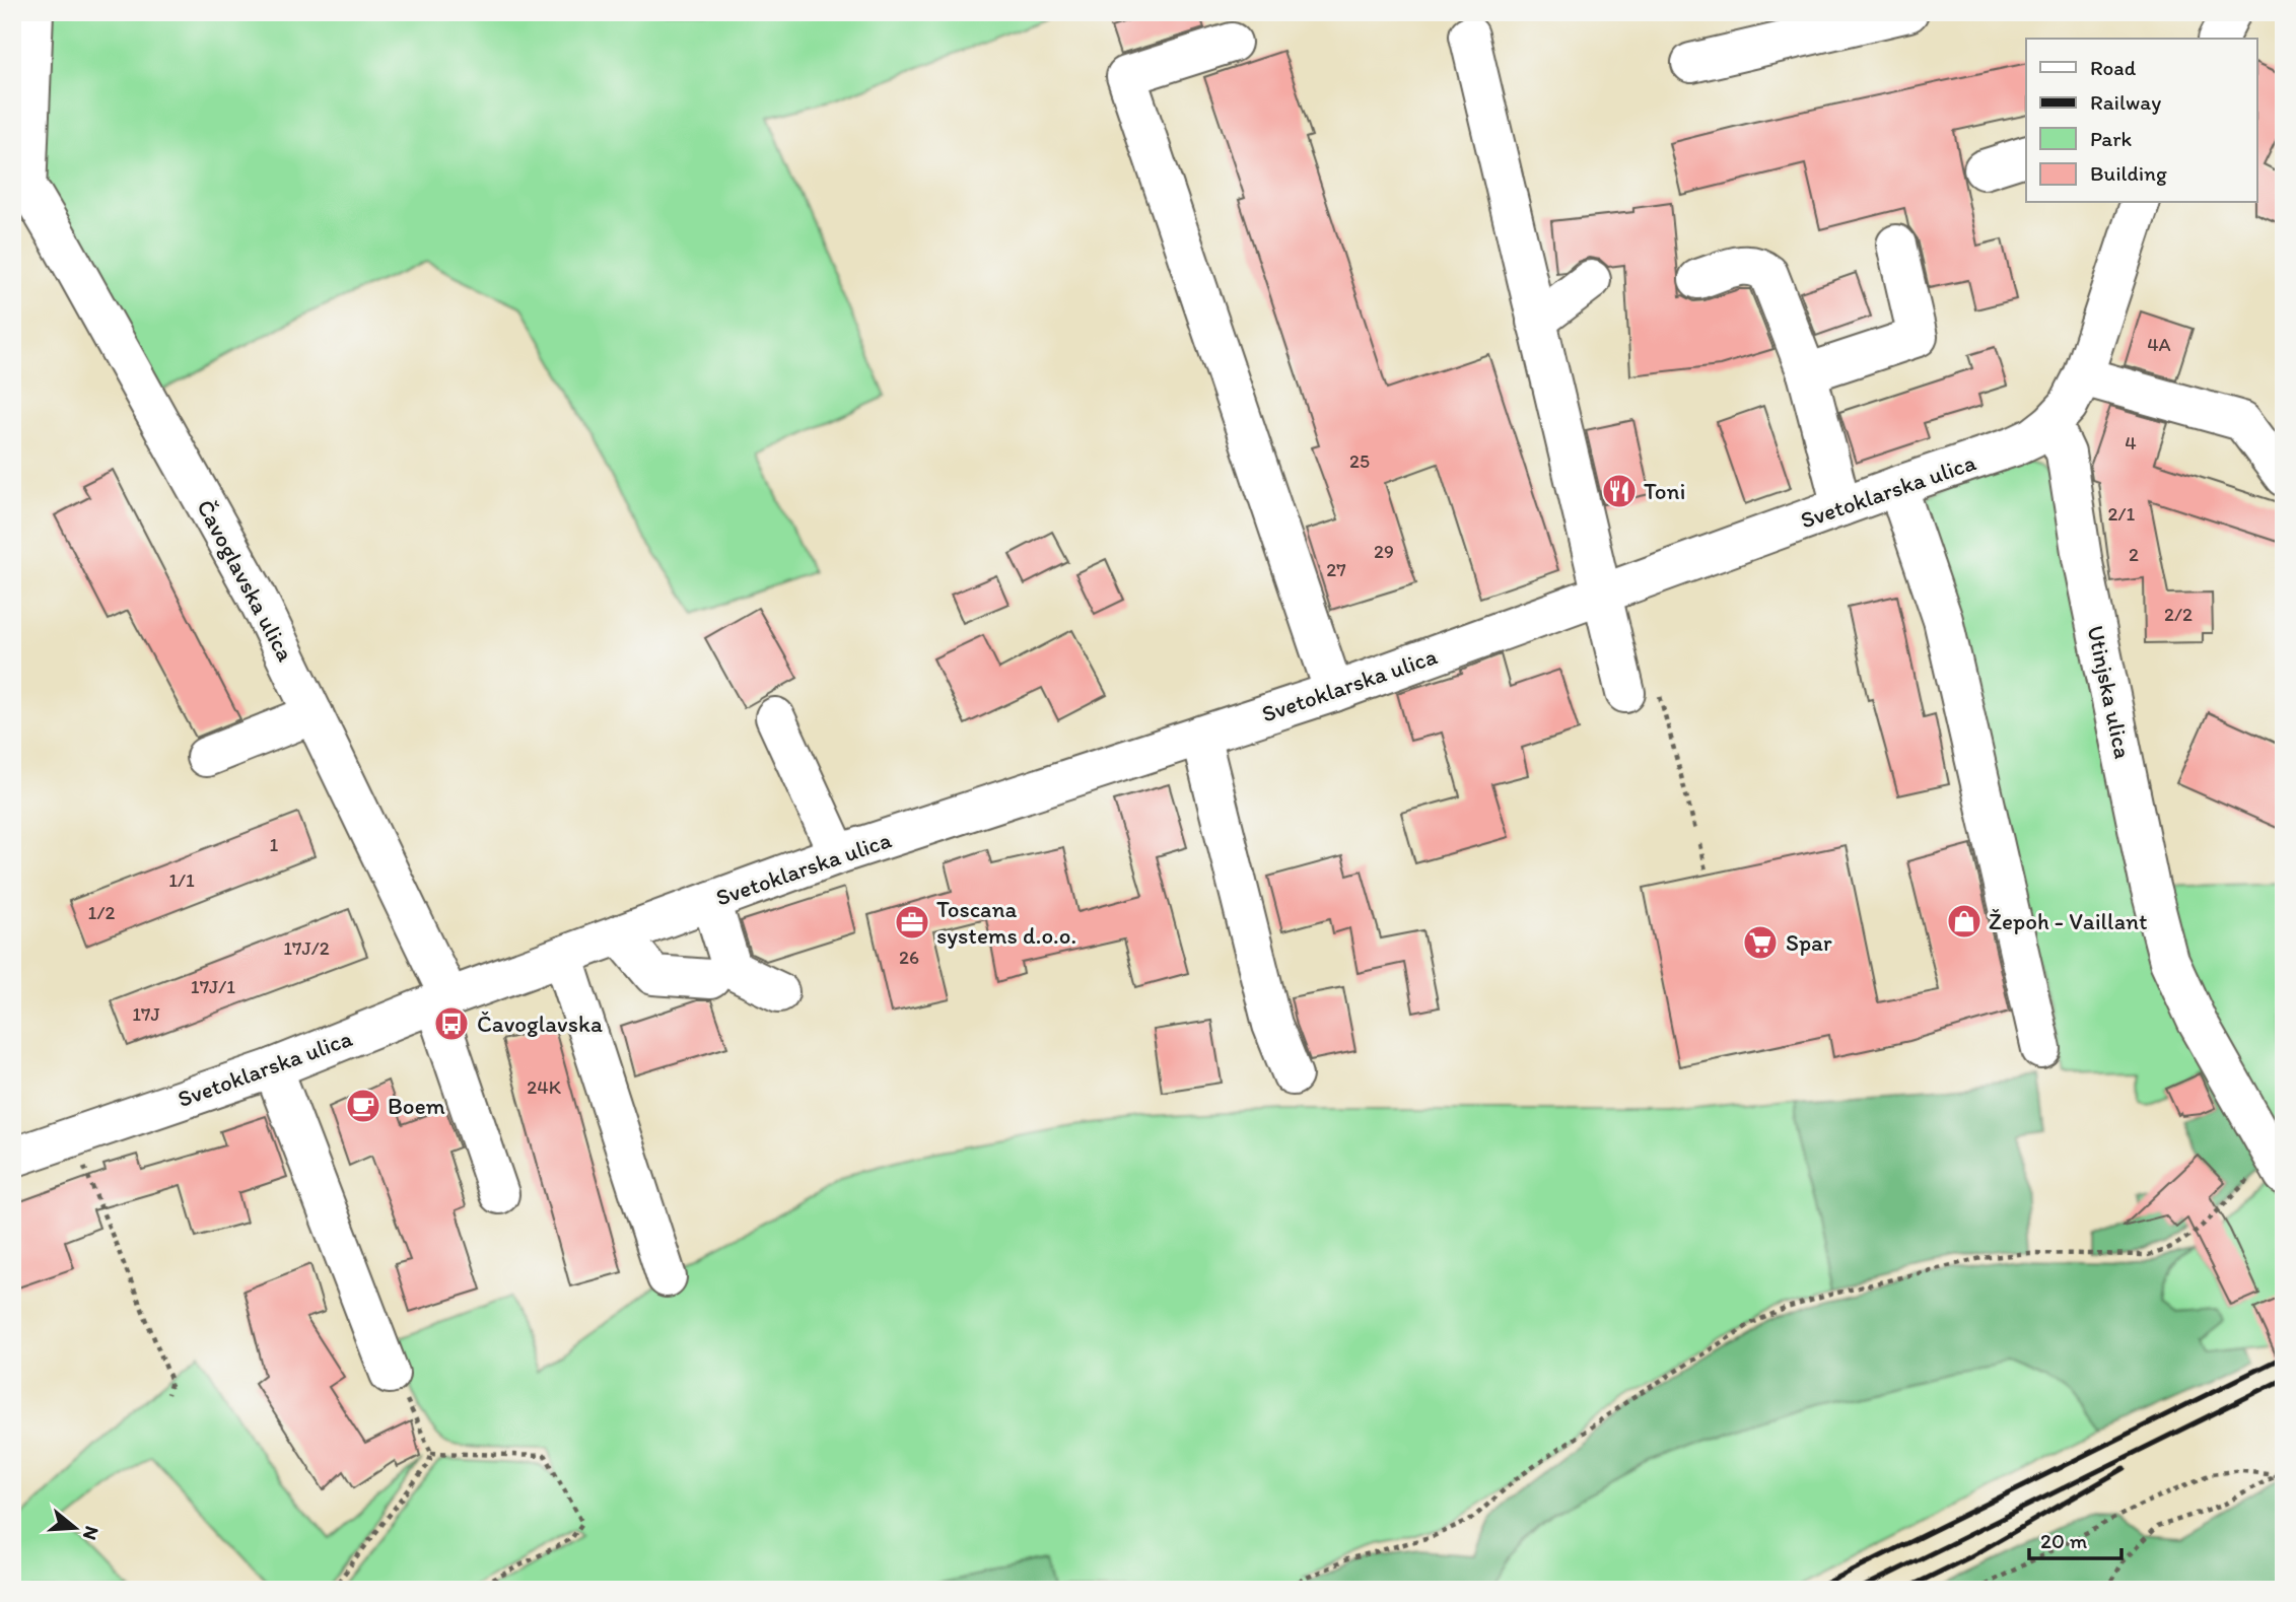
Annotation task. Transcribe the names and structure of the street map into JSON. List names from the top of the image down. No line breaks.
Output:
{"streets":{"street":["Svetoklarska ulica","Čavoglavska ulica","Utinjska ulica"]},"crossings":[["Svetoklarska ulica","Čavoglavska ulica"],["Svetoklarska ulica","Utinjska ulica"]],"places":{"restaurant":["Toni"],"shop":["Žepoh - Vaillant"],"office":["Toscana systems d.o.o."],"supermarket":["Spar"],"bus stop":["Čavoglavska"],"cafe":["Boem"]},"house_numbers":["4A","4","25","2/1","29","2","27","2/2","1","1/1","1/2","17J/2","26","17J/1","17J","24K"],"legend":["Road","Railway","Park","Building"],"scale_bar":"20 m","north":"right"}
